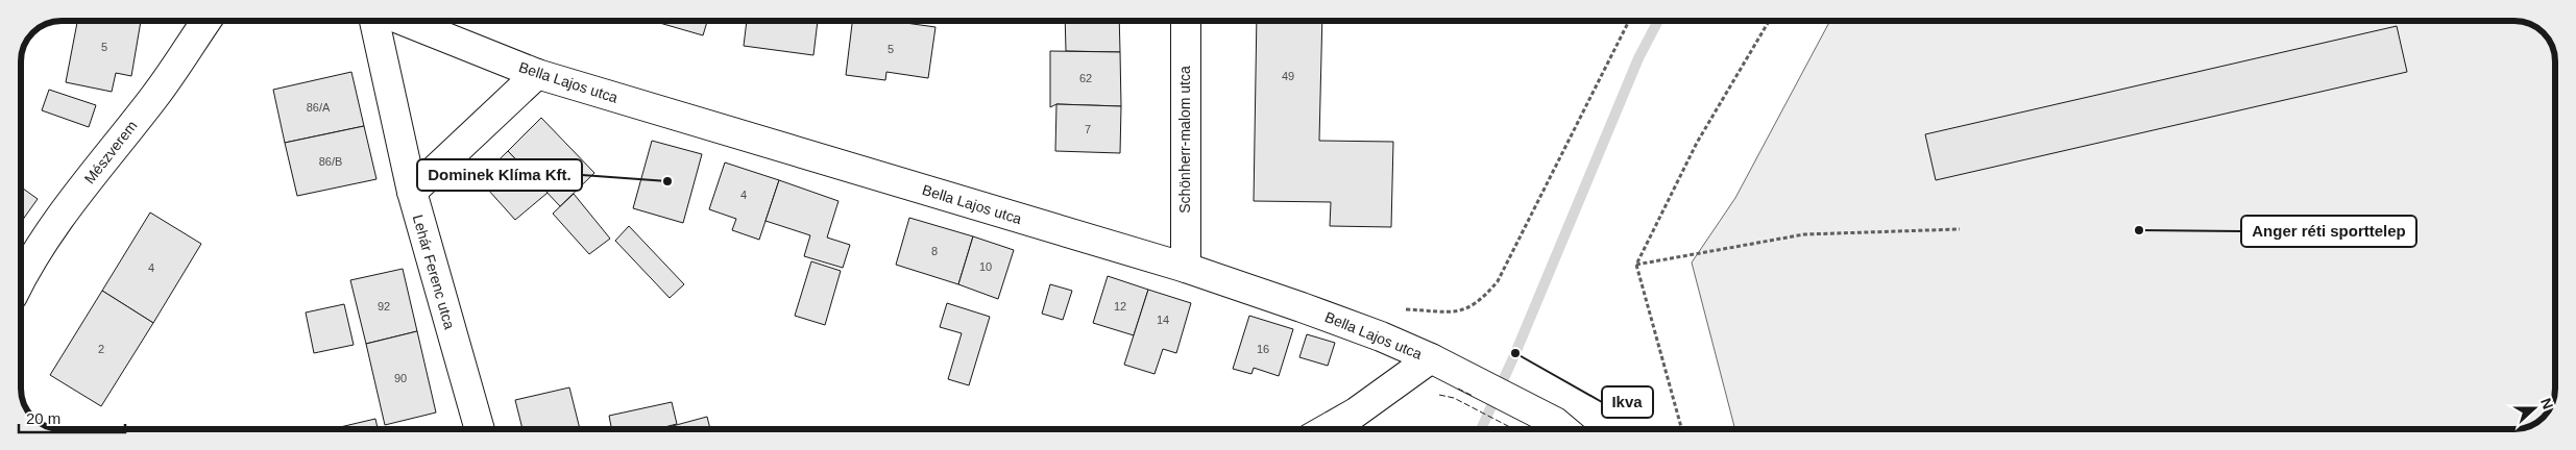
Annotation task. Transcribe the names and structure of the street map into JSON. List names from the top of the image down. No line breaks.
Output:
{"streets":{"street":["Bella Lajos utca","Schönherr-malom utca","Mészverem","Lehár Ferenc utca"]},"crossings":[["Bella Lajos utca","Schönherr-malom utca"]],"places":["Dominek Klíma Kft.","Anger réti sporttelep","Ikva"],"house_numbers":["5","5","49","62","86/A","7","86/B","4","8","10","4","92","12","14","2","16","90"],"scale_bar":"20 m","north":"right"}
